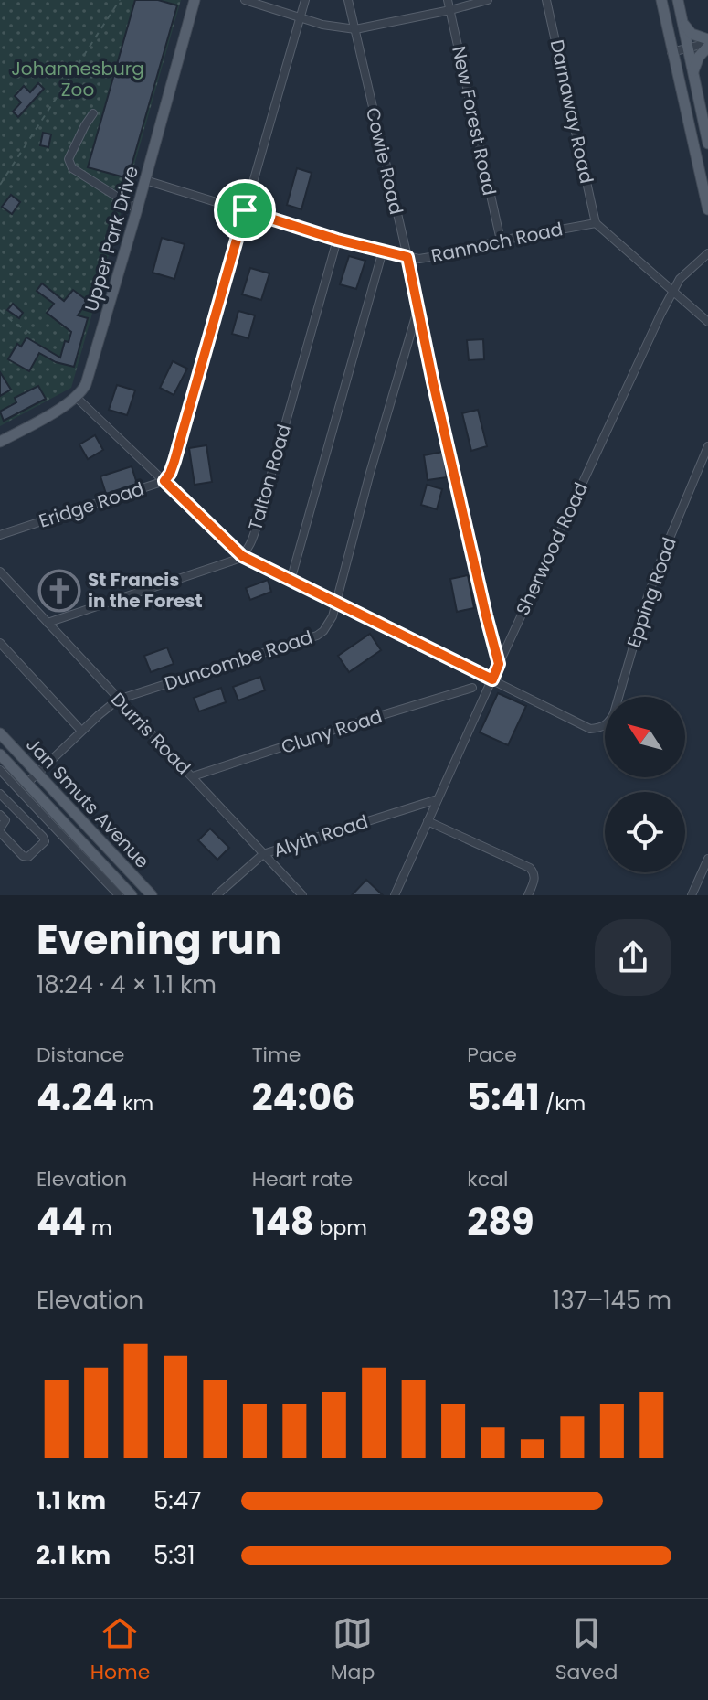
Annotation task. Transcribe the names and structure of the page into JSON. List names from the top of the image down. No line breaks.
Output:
{"streets":{"main road":["Upper Park Drive","Jan Smuts Avenue"],"street":["Darnaway Road","New Forest Road","Cowie Road","Rannoch Road","Talton Road","Eridge Road","Sherwood Road","Epping Road","Duncombe Road","Cluny Road","Durris Road","Alyth Road"]},"crossings":[["Darnaway Road","Rannoch Road"],["New Forest Road","Rannoch Road"],["Cowie Road","Rannoch Road"],["Cowie Road","Sherwood Road"],["Cowie Road","Duncombe Road"],["Upper Park Drive","Rannoch Road"],["Rannoch Road","Talton Road"],["Rannoch Road","Eridge Road"],["Sherwood Road","Epping Road"],["Sherwood Road","Alyth Road"],["Duncombe Road","Durris Road"],["Duncombe Road","Jan Smuts Avenue"],["Cluny Road","Durris Road"],["Durris Road","Alyth Road"]],"parks":["Johannesburg Zoo"],"places":{"church":["St Francis in the Forest"]},"north":"top left","page":{"heading":["Evening run","18:24 · 4 × 1.1 km"],"stats":[["Distance","4.24 km"],["Time","24:06"],["Pace","5:41 /km"],["Elevation","44 m"],["Heart rate","148 bpm"],["kcal","289"]],"chart":["Elevation","137–145 m"],"list":[{"name":"1.1 km","note":"5:47"},{"name":"2.1 km","note":"5:31"}],"tabs":["Home","Map","Saved"]}}
